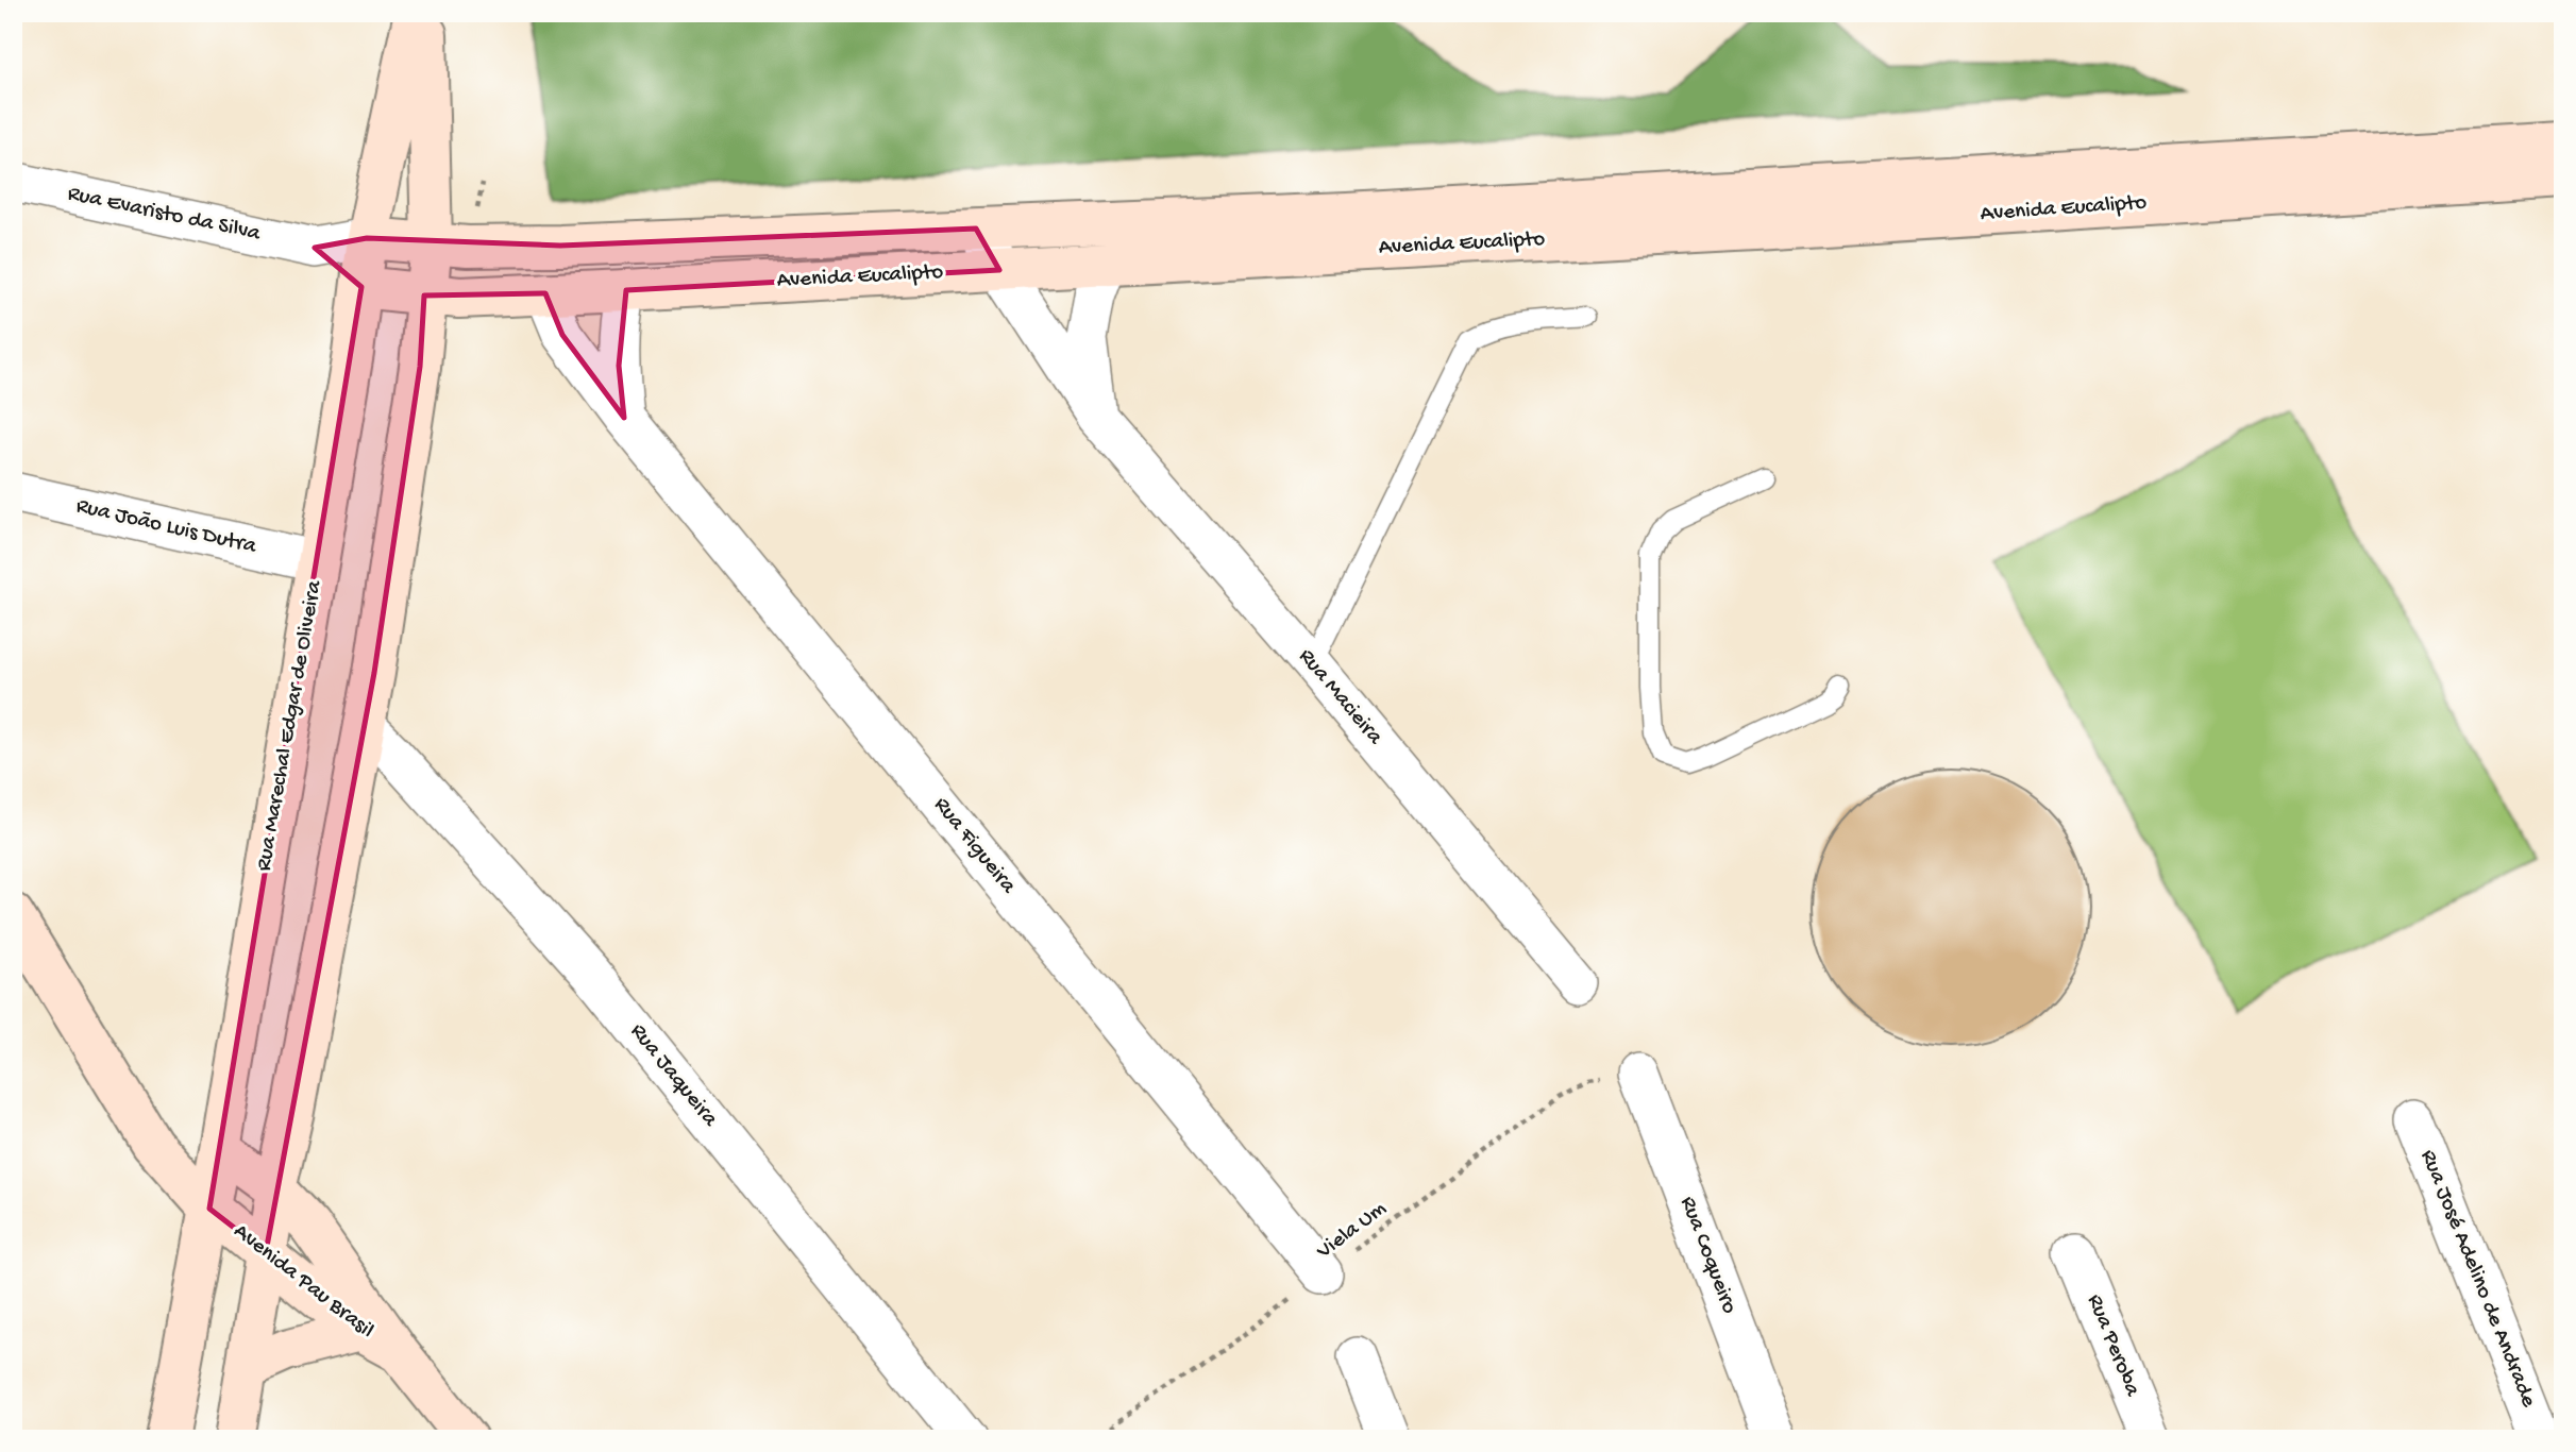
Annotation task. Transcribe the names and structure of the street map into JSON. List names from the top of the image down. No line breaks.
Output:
{"streets":{"main road":["Avenida Eucalipto","Rua Marechal Edgar de Oliveira","Avenida Pau Brasil"],"street":["Rua Evaristo da Silva","Rua João Luis Dutra","Rua Macieira","Rua Figueira","Rua Jaqueira","Rua Coqueiro","Rua José Adelino de Andrade","Rua Peroba"],"path":["Viela Um"]},"crossings":[["Avenida Eucalipto","Rua Evaristo da Silva"],["Avenida Eucalipto","Rua Macieira"],["Avenida Eucalipto","Rua Marechal Edgar de Oliveira"],["Avenida Eucalipto","Rua Figueira"],["Rua Evaristo da Silva","Rua Marechal Edgar de Oliveira"],["Rua João Luis Dutra","Rua Marechal Edgar de Oliveira"],["Rua Marechal Edgar de Oliveira","Avenida Pau Brasil"],["Rua Figueira","Viela Um"],["Viela Um","Rua Coqueiro"]]}
